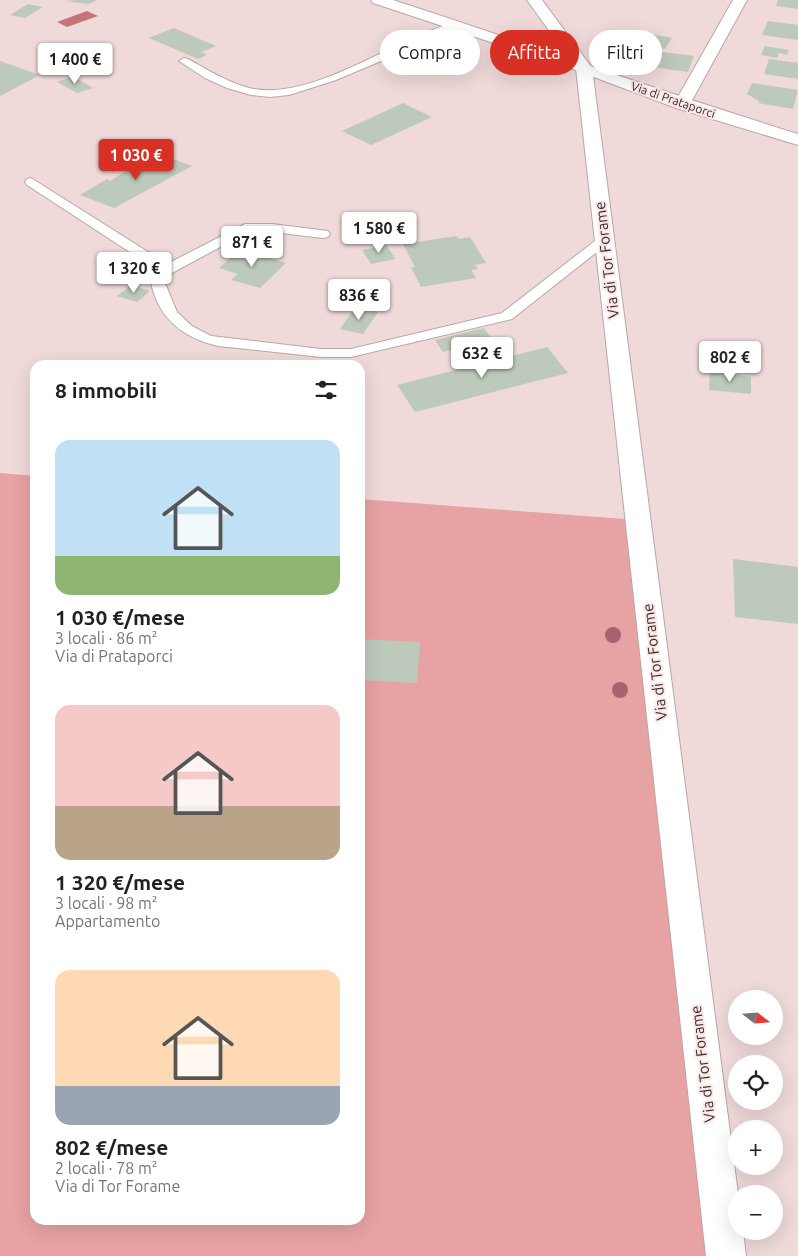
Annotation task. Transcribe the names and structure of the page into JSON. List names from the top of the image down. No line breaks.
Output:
{"streets":{"street":["Via di Prataporci","Via di Tor Forame"]},"crossings":[["Via di Prataporci","Via di Tor Forame"]],"north":"right","page":{"chip":["Compra","Affitta","Filtri"],"price":["1 400 €","1 030 €","1 580 €","871 €","1 320 €","836 €","632 €","802 €"],"heading":"8 immobili","list":[{"name":"1 030 €/mese","note":"3 locali · 86 m² · Via di Prataporci"},{"name":"1 320 €/mese","note":"3 locali · 98 m² · Appartamento"},{"name":"802 €/mese","note":"2 locali · 78 m² · Via di Tor Forame"}],"map_buttons":["+","−"]}}
